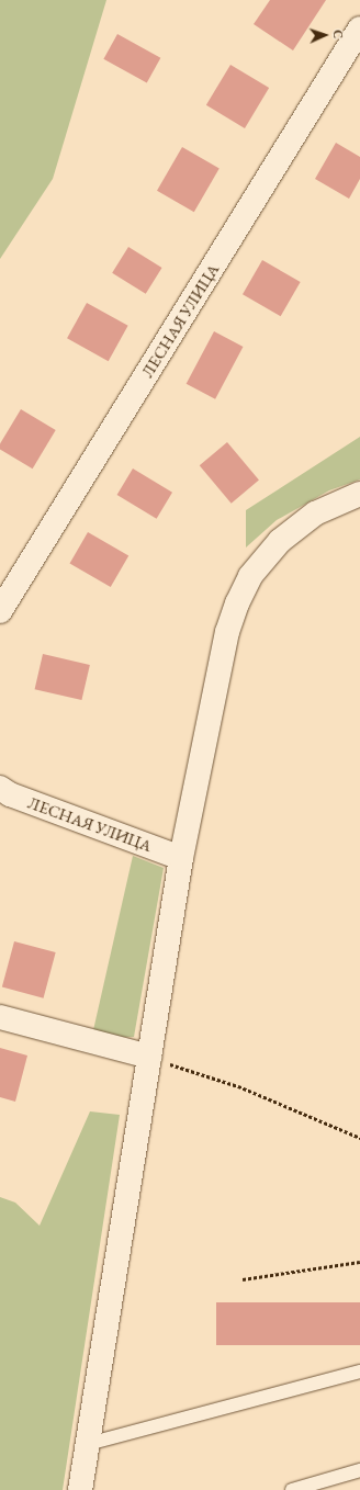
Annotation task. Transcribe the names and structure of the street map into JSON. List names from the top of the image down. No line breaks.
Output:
{"streets":{"street":["ЛЕСНАЯ УЛИЦА"]},"north":"right"}
